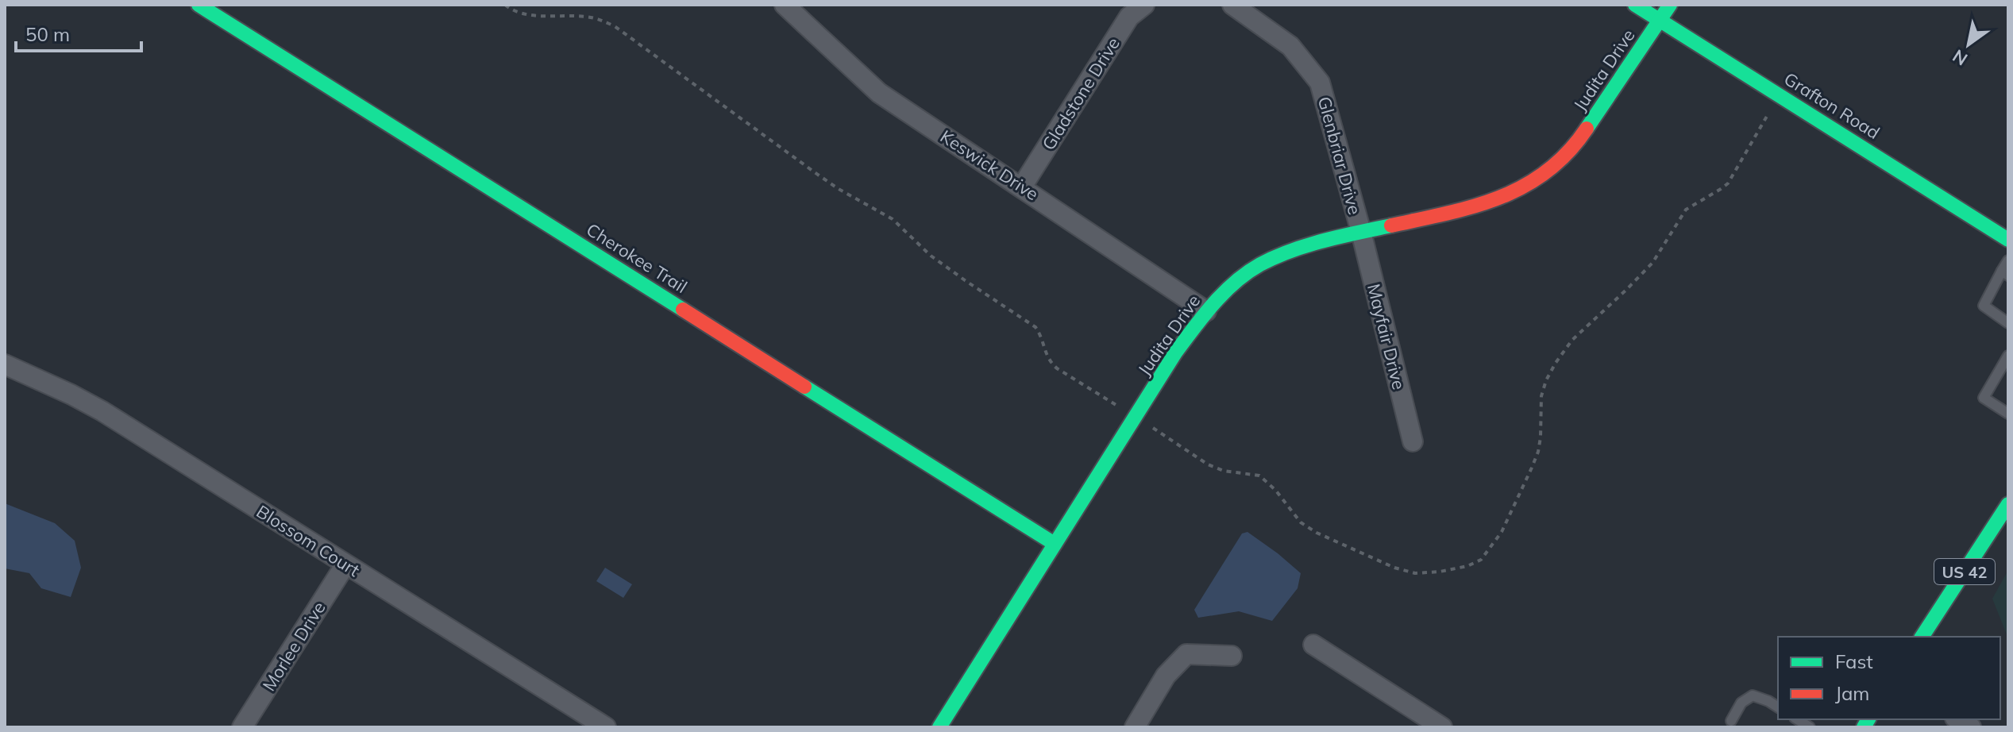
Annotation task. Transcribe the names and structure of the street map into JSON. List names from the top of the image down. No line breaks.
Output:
{"streets":{"street":["Judita Drive","Gladstone Drive","Grafton Road","Glenbriar Drive","Keswick Drive","Cherokee Trail","Mayfair Drive","Blossom Court","US 42","Morlee Drive"]},"crossings":[["Judita Drive","Grafton Road"],["Judita Drive","Glenbriar Drive"],["Judita Drive","Keswick Drive"],["Judita Drive","Cherokee Trail"],["Judita Drive","Mayfair Drive"],["Gladstone Drive","Keswick Drive"],["Glenbriar Drive","Mayfair Drive"],["Blossom Court","Morlee Drive"]],"legend":["Fast","Jam"],"scale_bar":"50 m","north":"bottom left"}
